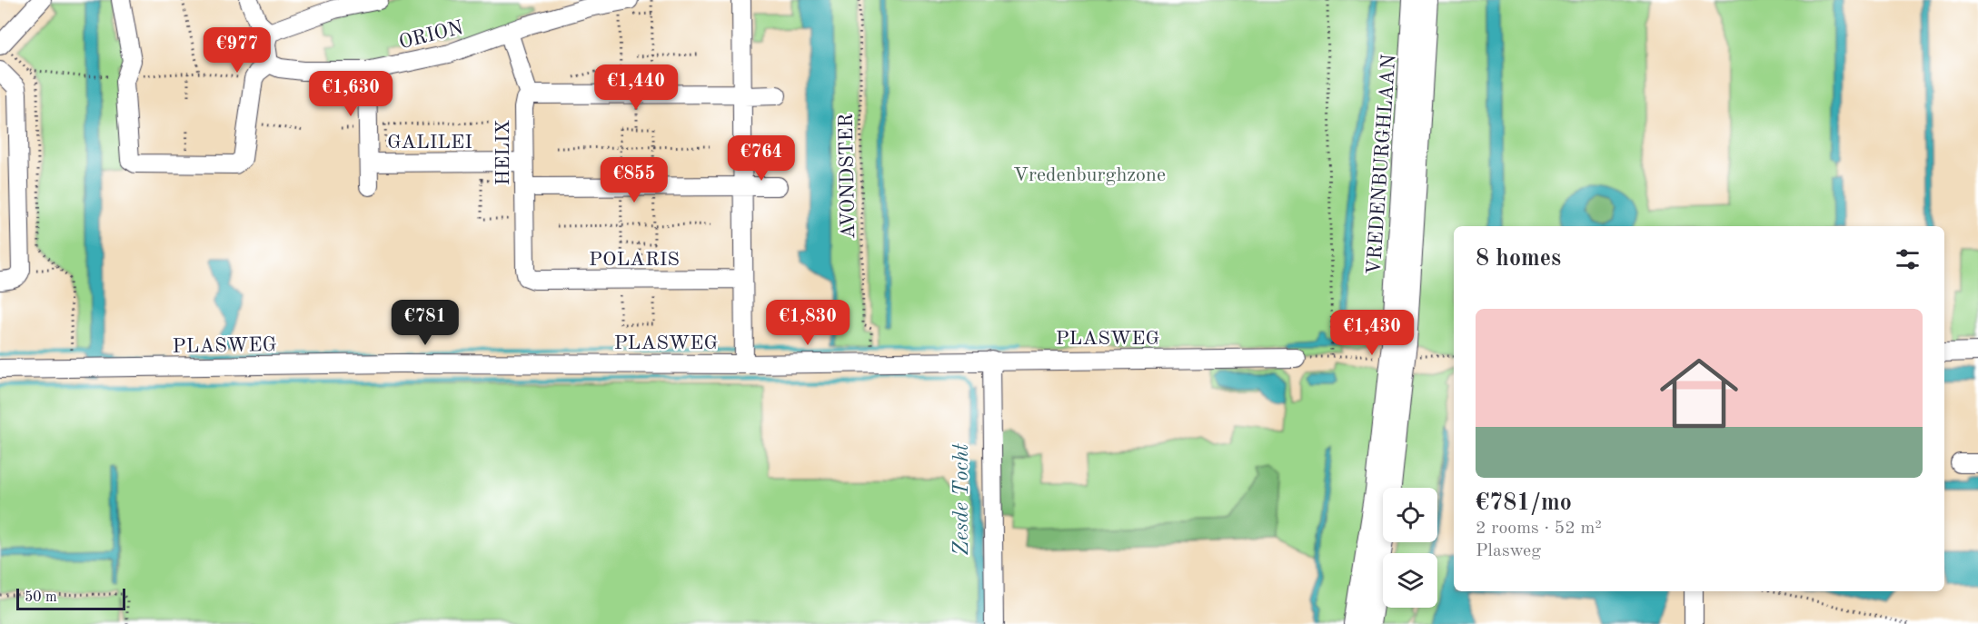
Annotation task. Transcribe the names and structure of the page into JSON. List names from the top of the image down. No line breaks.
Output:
{"streets":{"street":["ORION","GALILEI","HELIX","VREDENBURGHLAAN","POLARIS","PLASWEG"],"path":["AVONDSTER"]},"crossings":[["ORION","HELIX"],["GALILEI","HELIX"],["HELIX","POLARIS"]],"water":["Zesde Tocht"],"parks":["Vredenburghzone"],"scale_bar":"50 m","page":{"price":["€977","€1,440","€1,630","€764","€855","€781","€1,830","€1,430"],"heading":"8 homes","list":[{"name":"€781/mo","note":"2 rooms · 52 m² · Plasweg"}],"scale":"50 m"}}
